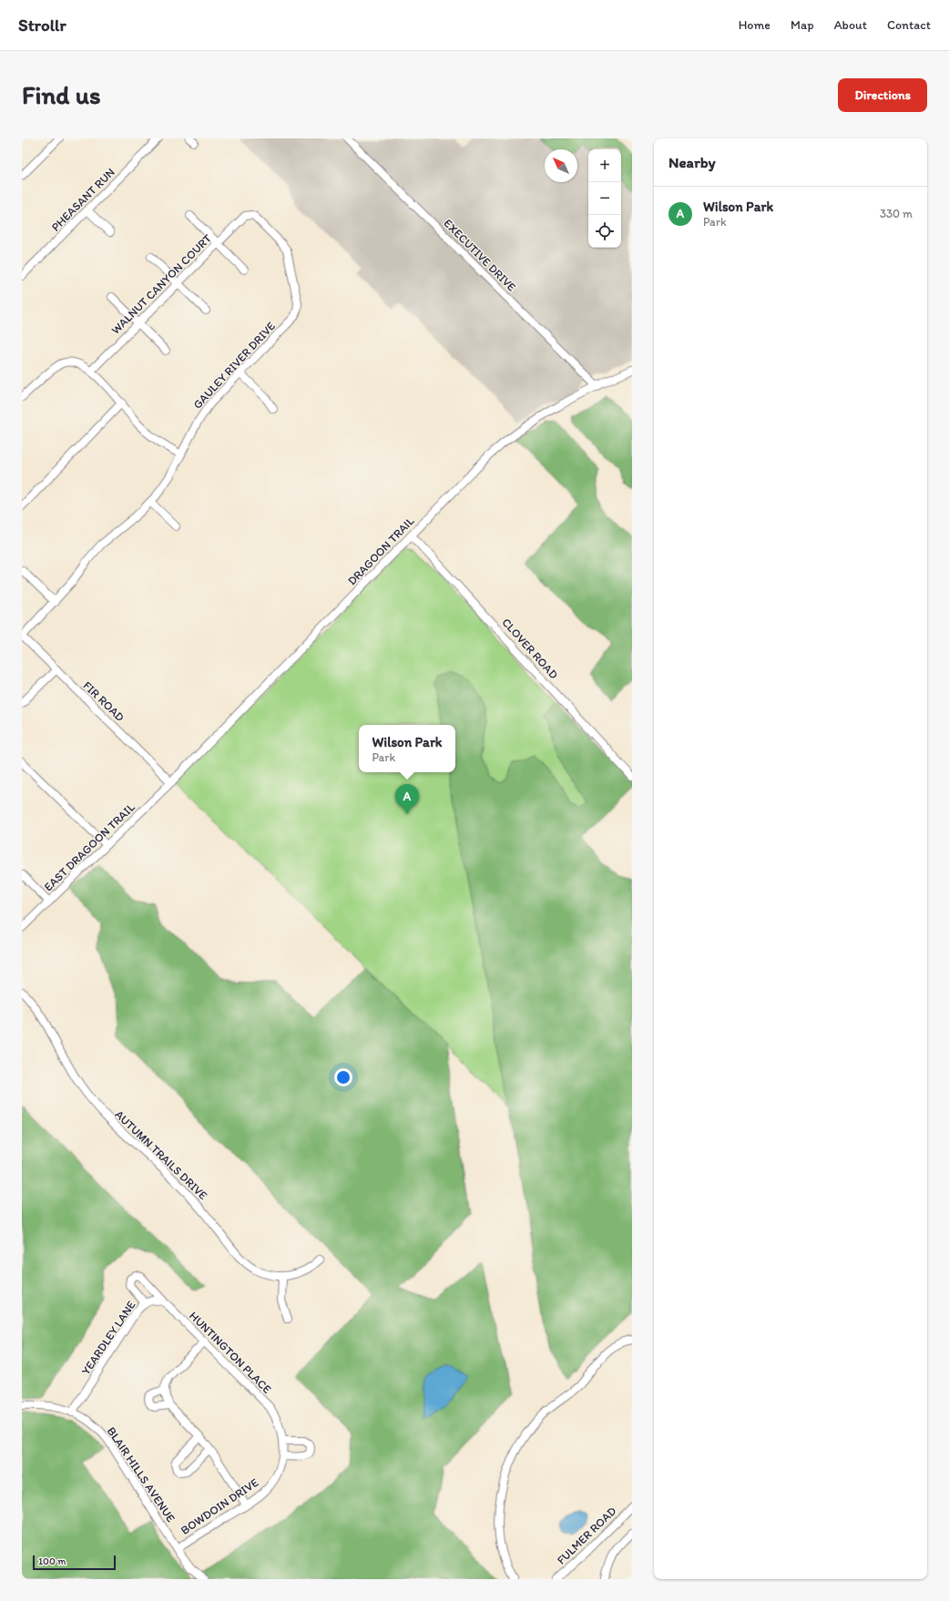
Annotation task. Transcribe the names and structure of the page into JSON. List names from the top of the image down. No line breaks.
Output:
{"streets":{"street":["PHEASANT RUN","EXECUTIVE DRIVE","WALNUT CANYON COURT","GAULEY RIVER DRIVE","DRAGOON TRAIL","CLOVER ROAD","FIR ROAD","EAST DRAGOON TRAIL","AUTUMN TRAILS DRIVE","YEARDLEY LANE","HUNTINGTON PLACE","BLAIR HILLS AVENUE","BOWDOIN DRIVE","FULMER ROAD"]},"crossings":[["EXECUTIVE DRIVE","DRAGOON TRAIL"],["WALNUT CANYON COURT","GAULEY RIVER DRIVE"],["GAULEY RIVER DRIVE","FIR ROAD"],["DRAGOON TRAIL","CLOVER ROAD"],["DRAGOON TRAIL","FIR ROAD"],["DRAGOON TRAIL","EAST DRAGOON TRAIL"],["FIR ROAD","EAST DRAGOON TRAIL"],["YEARDLEY LANE","HUNTINGTON PLACE"],["YEARDLEY LANE","BLAIR HILLS AVENUE"],["HUNTINGTON PLACE","BOWDOIN DRIVE"],["BLAIR HILLS AVENUE","BOWDOIN DRIVE"]],"scale_bar":"100 m","north":"top left","page":{"header":"Strollr","nav":["Home","Map","About","Contact"],"buttons":"Directions","title":"Find us","heading":"Nearby","map_buttons":["+","−"],"list":[{"mark":"A","name":"Wilson Park","note":"Park","value":"330 m"}],"popup":["Wilson Park","Park"],"pins":"A","scale":"100 m"}}
